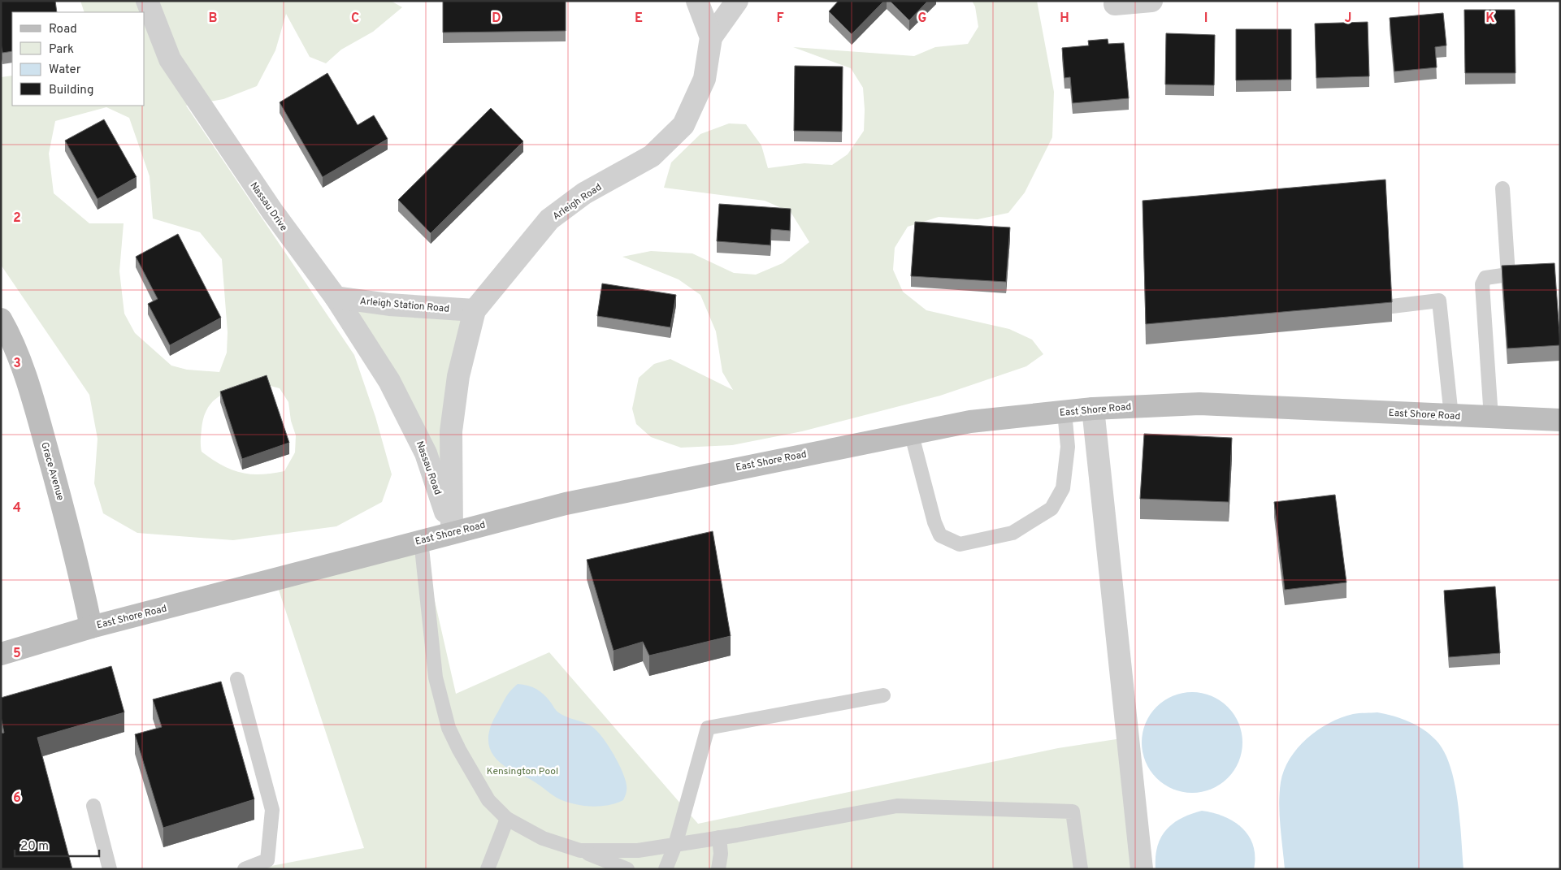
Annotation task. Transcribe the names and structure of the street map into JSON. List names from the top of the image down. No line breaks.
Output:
{"streets":{"main road":["East Shore Road","Grace Avenue"],"street":["Arleigh Road","Nassau Drive","Arleigh Station Road","Nassau Road"]},"crossings":[["Arleigh Road","Arleigh Station Road"],["Arleigh Road","East Shore Road"],["Arleigh Road","Nassau Road"],["Nassau Drive","Arleigh Station Road"],["Nassau Drive","Nassau Road"],["East Shore Road","Nassau Road"],["East Shore Road","Grace Avenue"]],"parks":["Kensington Pool"],"legend":["Road","Park","Water","Building"],"scale_bar":"20 m","grid":{"columns":["B","C","D","E","F","G","H","I","J","K"],"rows":["2","3","4","5","6"]}}
